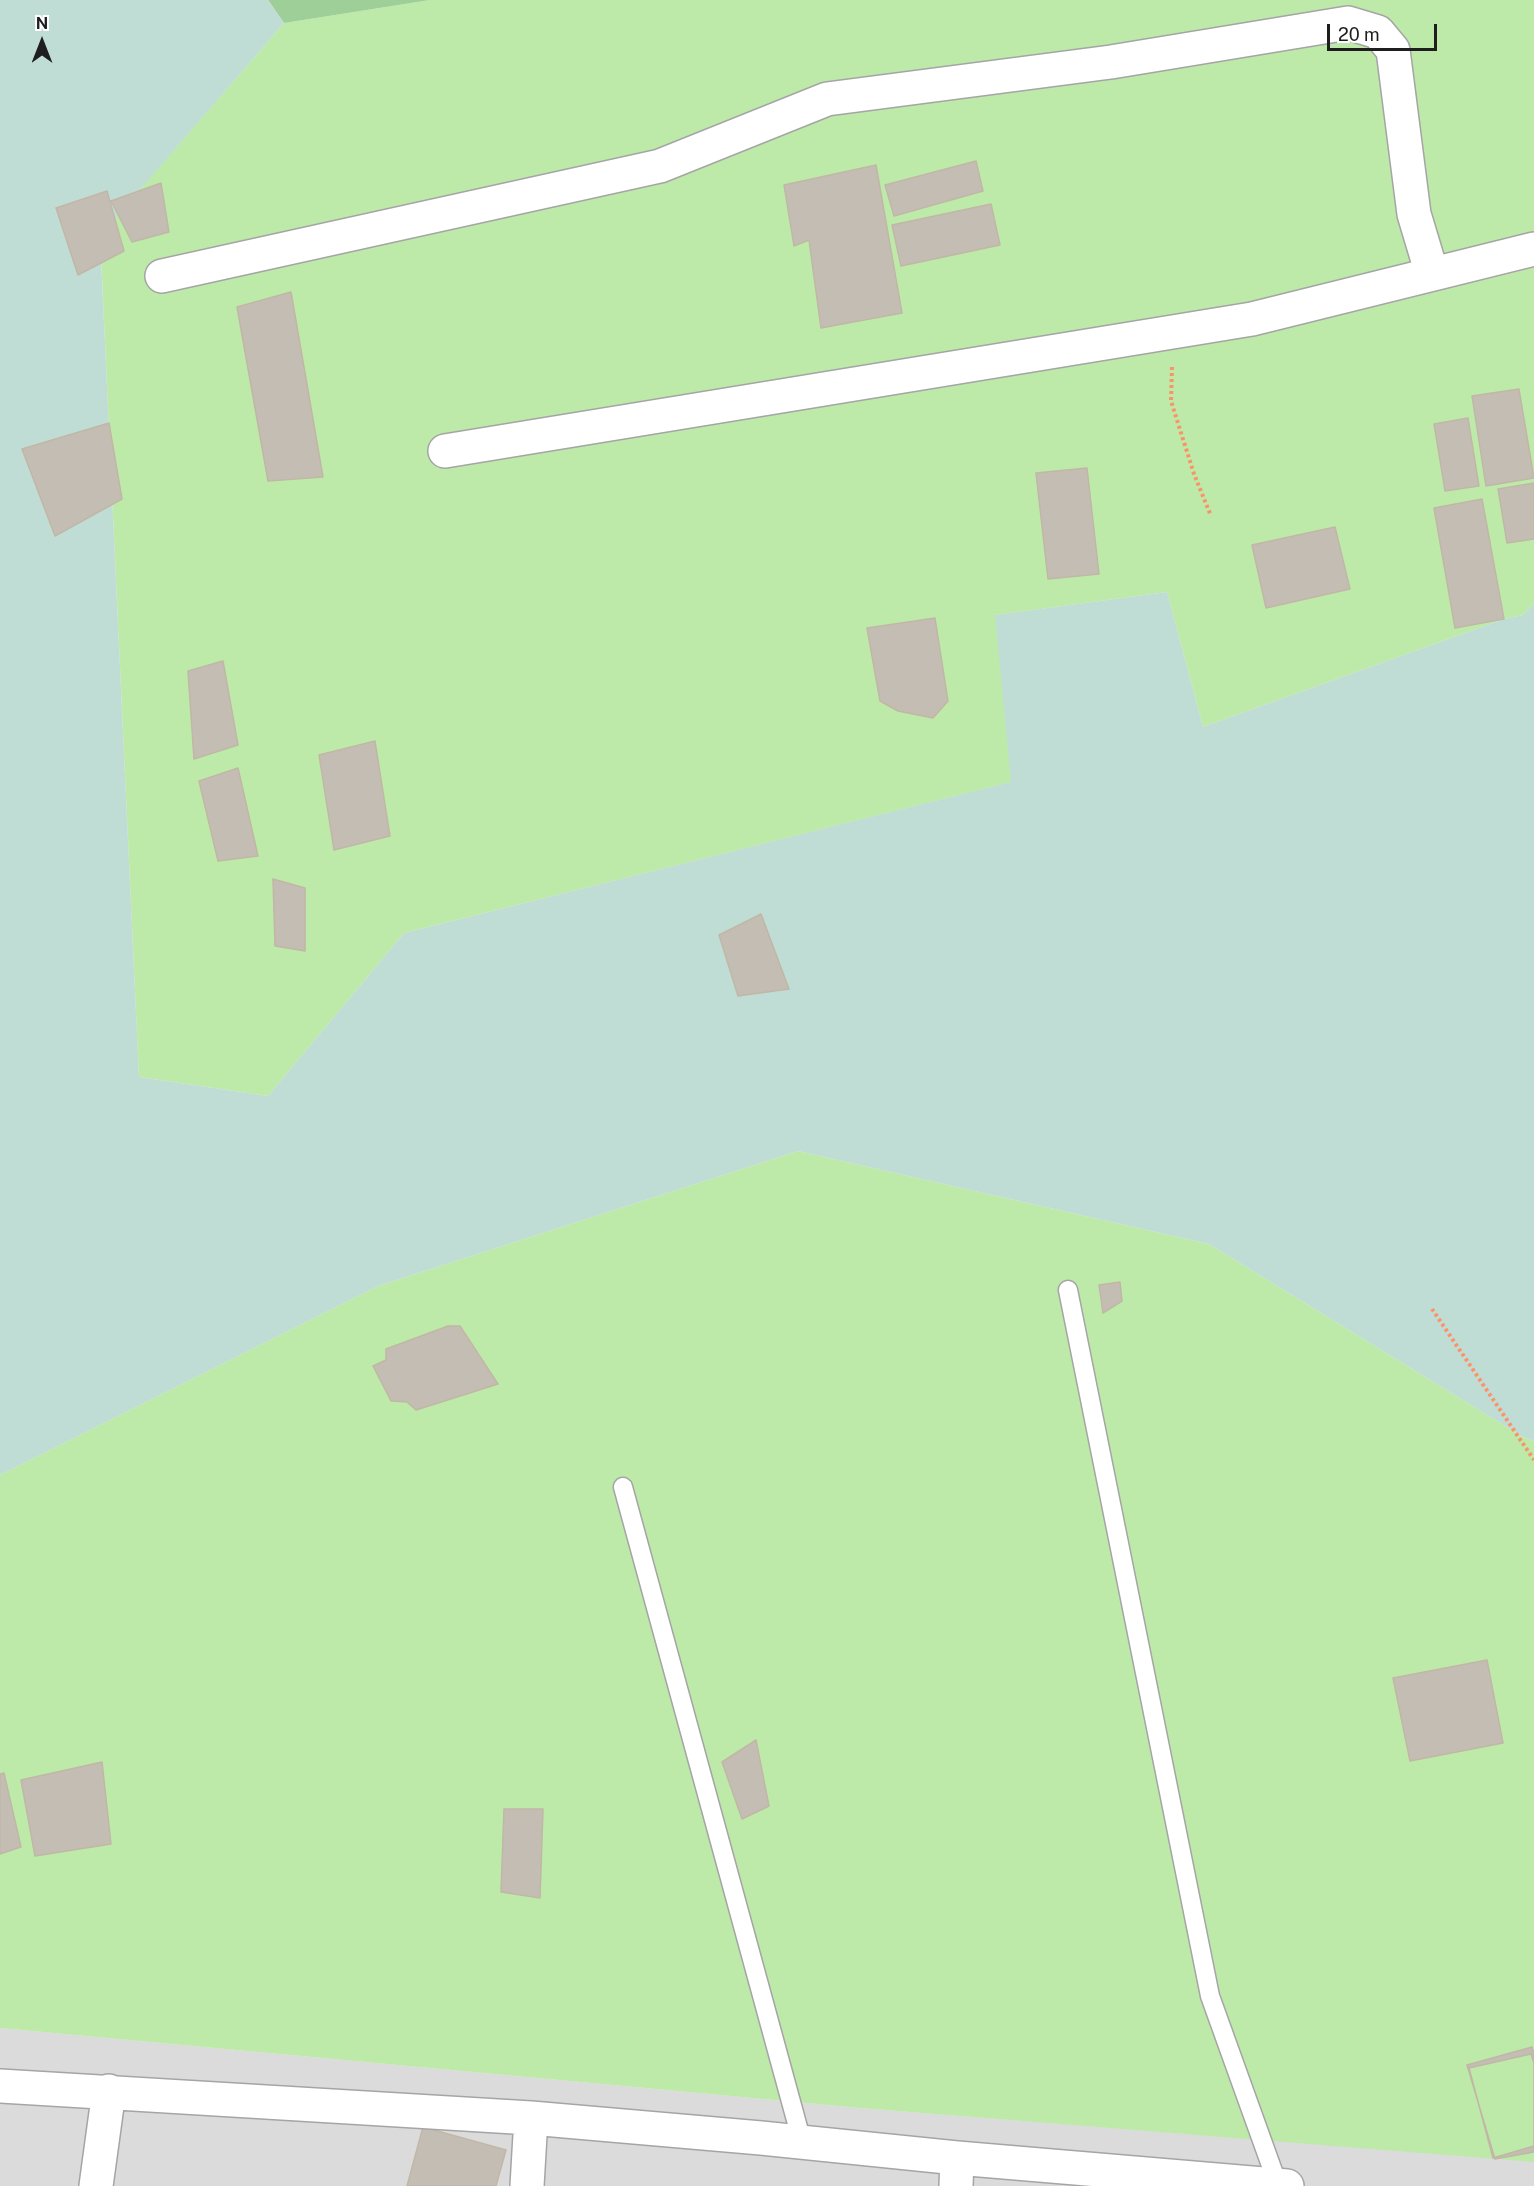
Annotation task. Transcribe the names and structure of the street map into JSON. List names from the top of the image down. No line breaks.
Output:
{"scale_bar":"20 m","north":"top"}
